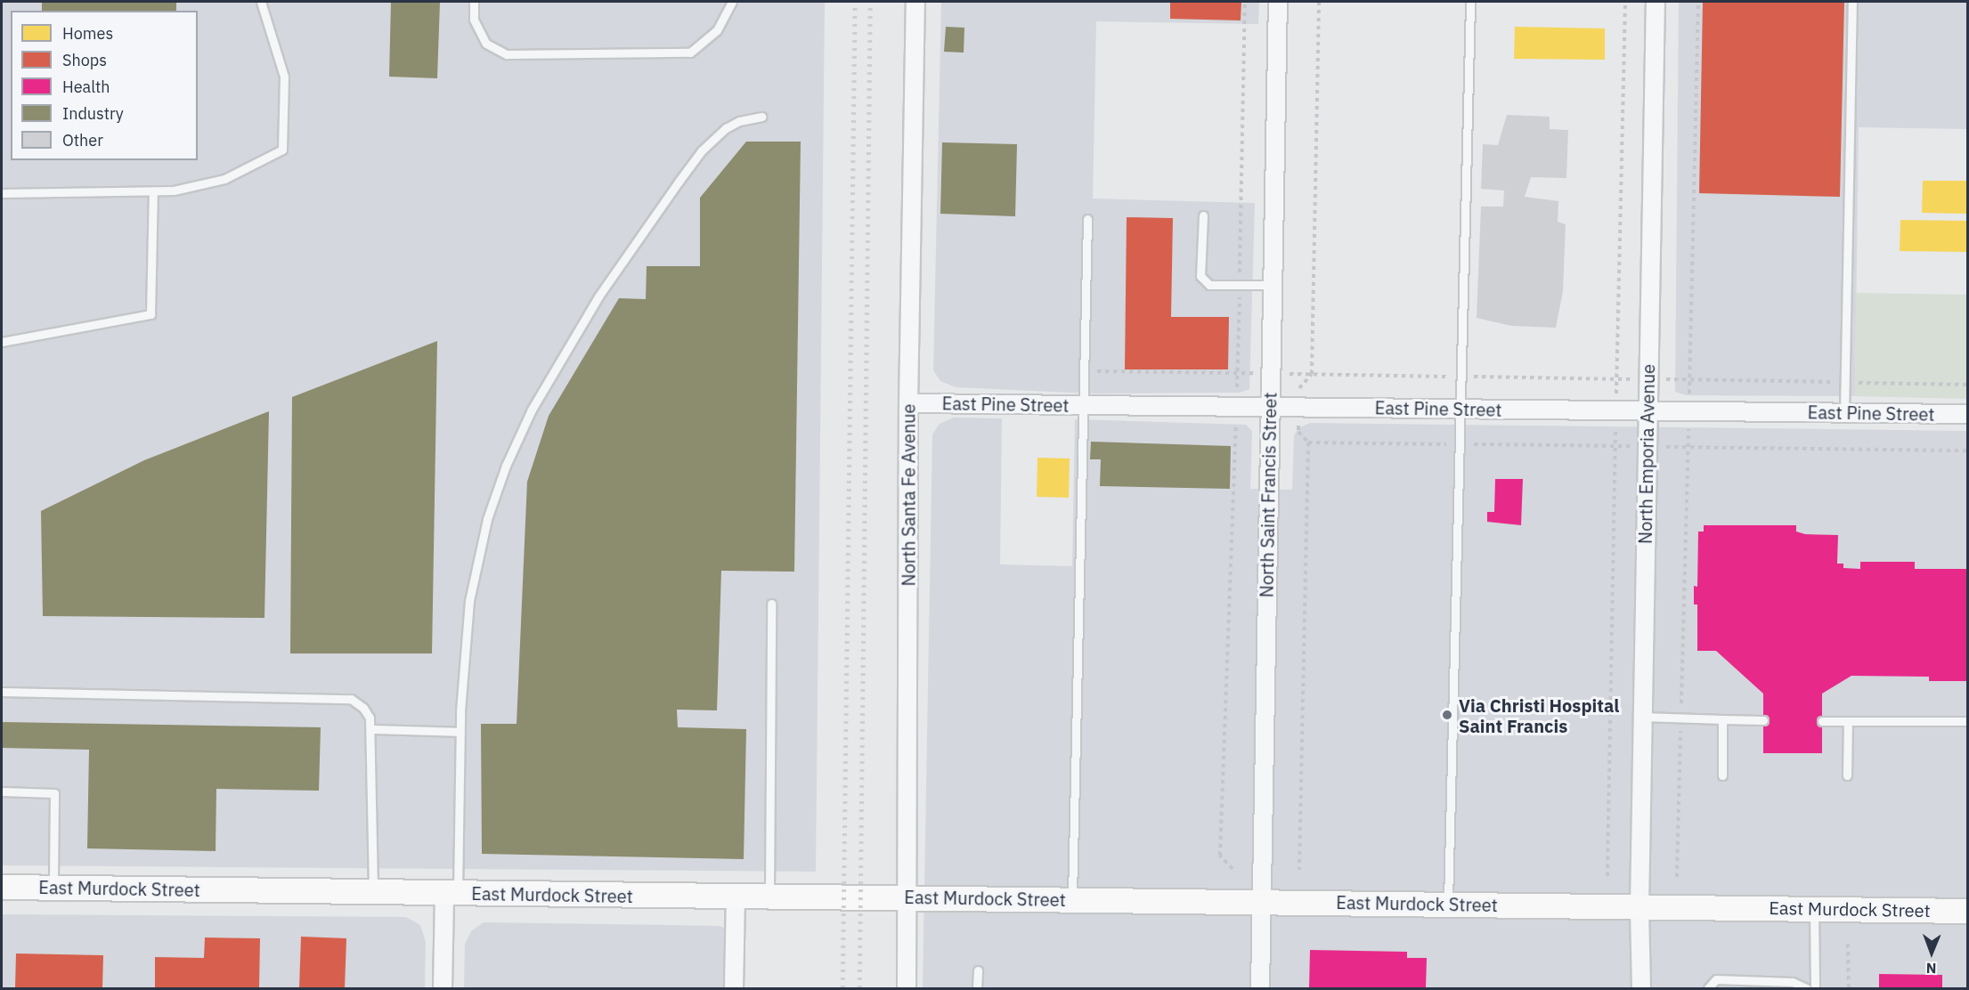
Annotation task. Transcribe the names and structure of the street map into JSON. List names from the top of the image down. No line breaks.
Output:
{"streets":{"street":["East Pine Street","North Emporia Avenue","North Santa Fe Avenue","North Saint Francis Street","East Murdock Street"]},"crossings":[["East Pine Street","North Emporia Avenue"],["East Pine Street","North Santa Fe Avenue"],["East Pine Street","North Saint Francis Street"],["North Emporia Avenue","East Murdock Street"],["North Santa Fe Avenue","East Murdock Street"],["North Saint Francis Street","East Murdock Street"]],"places":["Via Christi Hospital Saint Francis"],"legend":["Homes","Shops","Health","Industry","Other"],"north":"bottom"}
